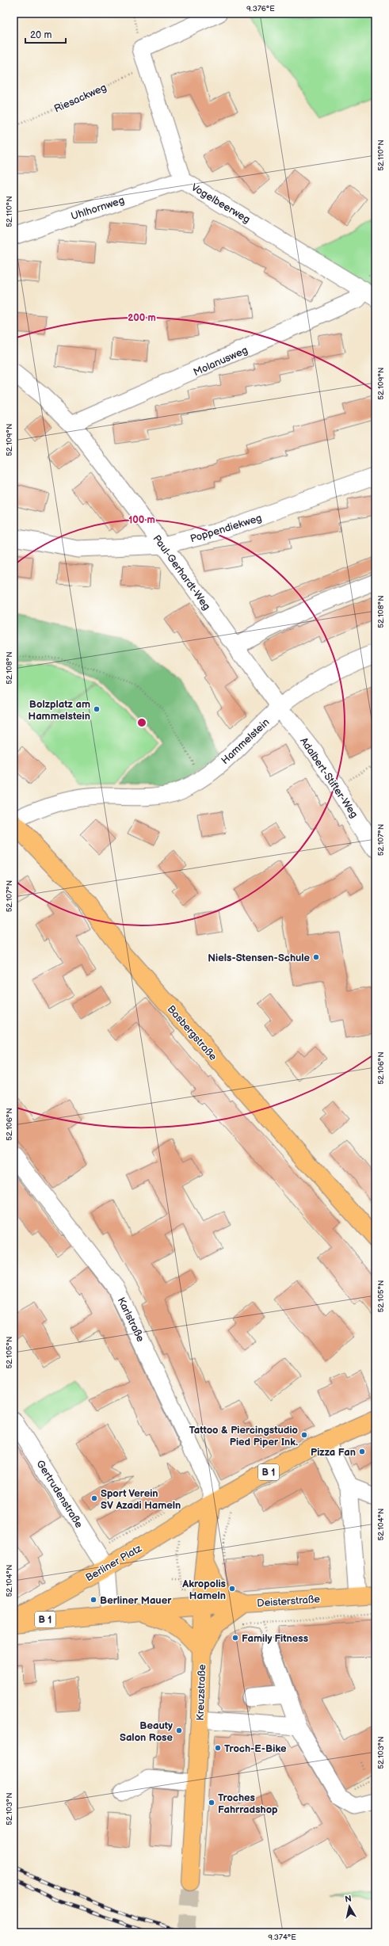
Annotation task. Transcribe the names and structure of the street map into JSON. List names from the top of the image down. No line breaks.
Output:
{"streets":{"main road":["Basbergstraße","B 1","Berliner Platz","Deisterstraße","Kreuzstraße"],"street":["Vogelbeerweg","Uhlhornweg","Molanusweg","Poppendiekweg","Paul-Gerhardt-Weg","Hammelstein","Adalbert-Stifter-Weg","Karlstraße","Gertrudenstraße"],"path":["Riesackweg"]},"crossings":[["Riesackweg","Vogelbeerweg"],["Vogelbeerweg","Uhlhornweg"],["Vogelbeerweg","Molanusweg"],["Molanusweg","Paul-Gerhardt-Weg"],["Poppendiekweg","Paul-Gerhardt-Weg"],["Paul-Gerhardt-Weg","Hammelstein"],["Paul-Gerhardt-Weg","Adalbert-Stifter-Weg"],["Hammelstein","Adalbert-Stifter-Weg"],["Karlstraße","B 1"],["Karlstraße","Berliner Platz"],["Karlstraße","Kreuzstraße"],["B 1","Berliner Platz"],["B 1","Deisterstraße"],["B 1","Kreuzstraße"],["Gertrudenstraße","Berliner Platz"],["Berliner Platz","Kreuzstraße"],["Deisterstraße","Kreuzstraße"]],"places":["Bolzplatz am Hammelstein","Niels-Stensen-Schule","Tattoo & Piercingstudio Pied Piper Ink.","Pizza Fan","Sport Verein SV Azadi Hameln","Akropolis Hameln","Berliner Mauer","Family Fitness","Beauty Salon Rose","Troch-E-Bike","Troches Fahrradshop"],"scale_bar":"20 m","north":"top","coordinates":["9.376°E","52.110°N","52.109°N","52.108°N","52.107°N","52.106°N","52.105°N","52.104°N","52.103°N","9.374°E"],"rings":["200 m","100 m"]}
